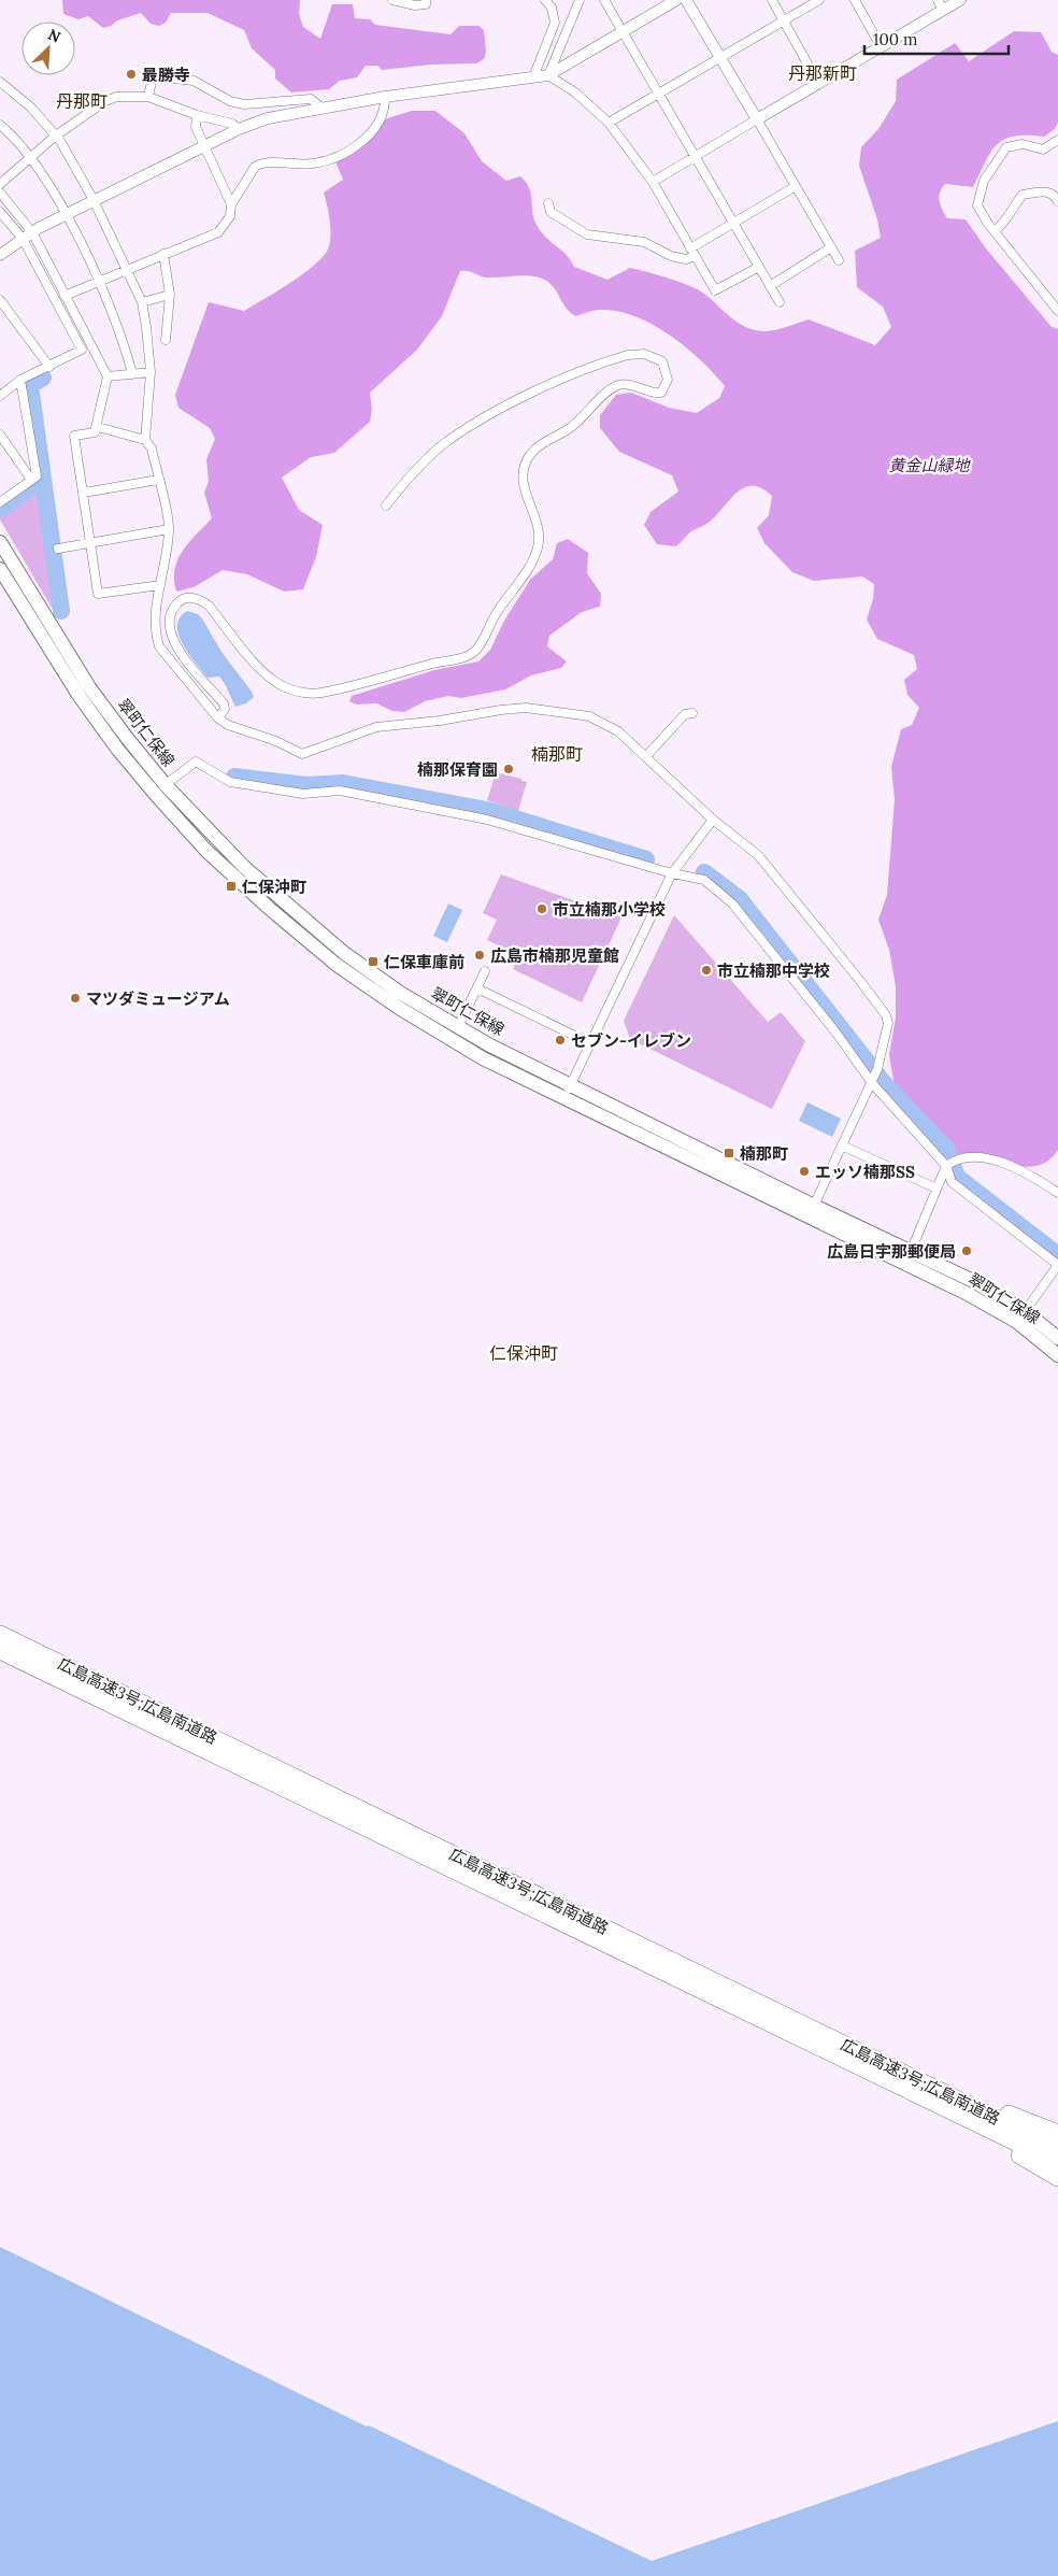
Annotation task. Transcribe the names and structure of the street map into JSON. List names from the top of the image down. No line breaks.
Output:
{"streets":{"highway":["広島高速3号;広島南道路"],"main road":["翠町仁保線"]},"districts":["丹那新町","丹那町","楠那町","仁保沖町"],"parks":["黄金山緑地"],"places":{"other":["最勝寺","楠那保育園","市立楠那小学校","広島市楠那児童館","市立楠那中学校","マツダミュージアム","セブン-イレブン","エッソ楠那SS","広島日宇那郵便局"],"transit":["仁保沖町","仁保車庫前","楠那町"]},"scale_bar":"100 m","north":"top right"}
